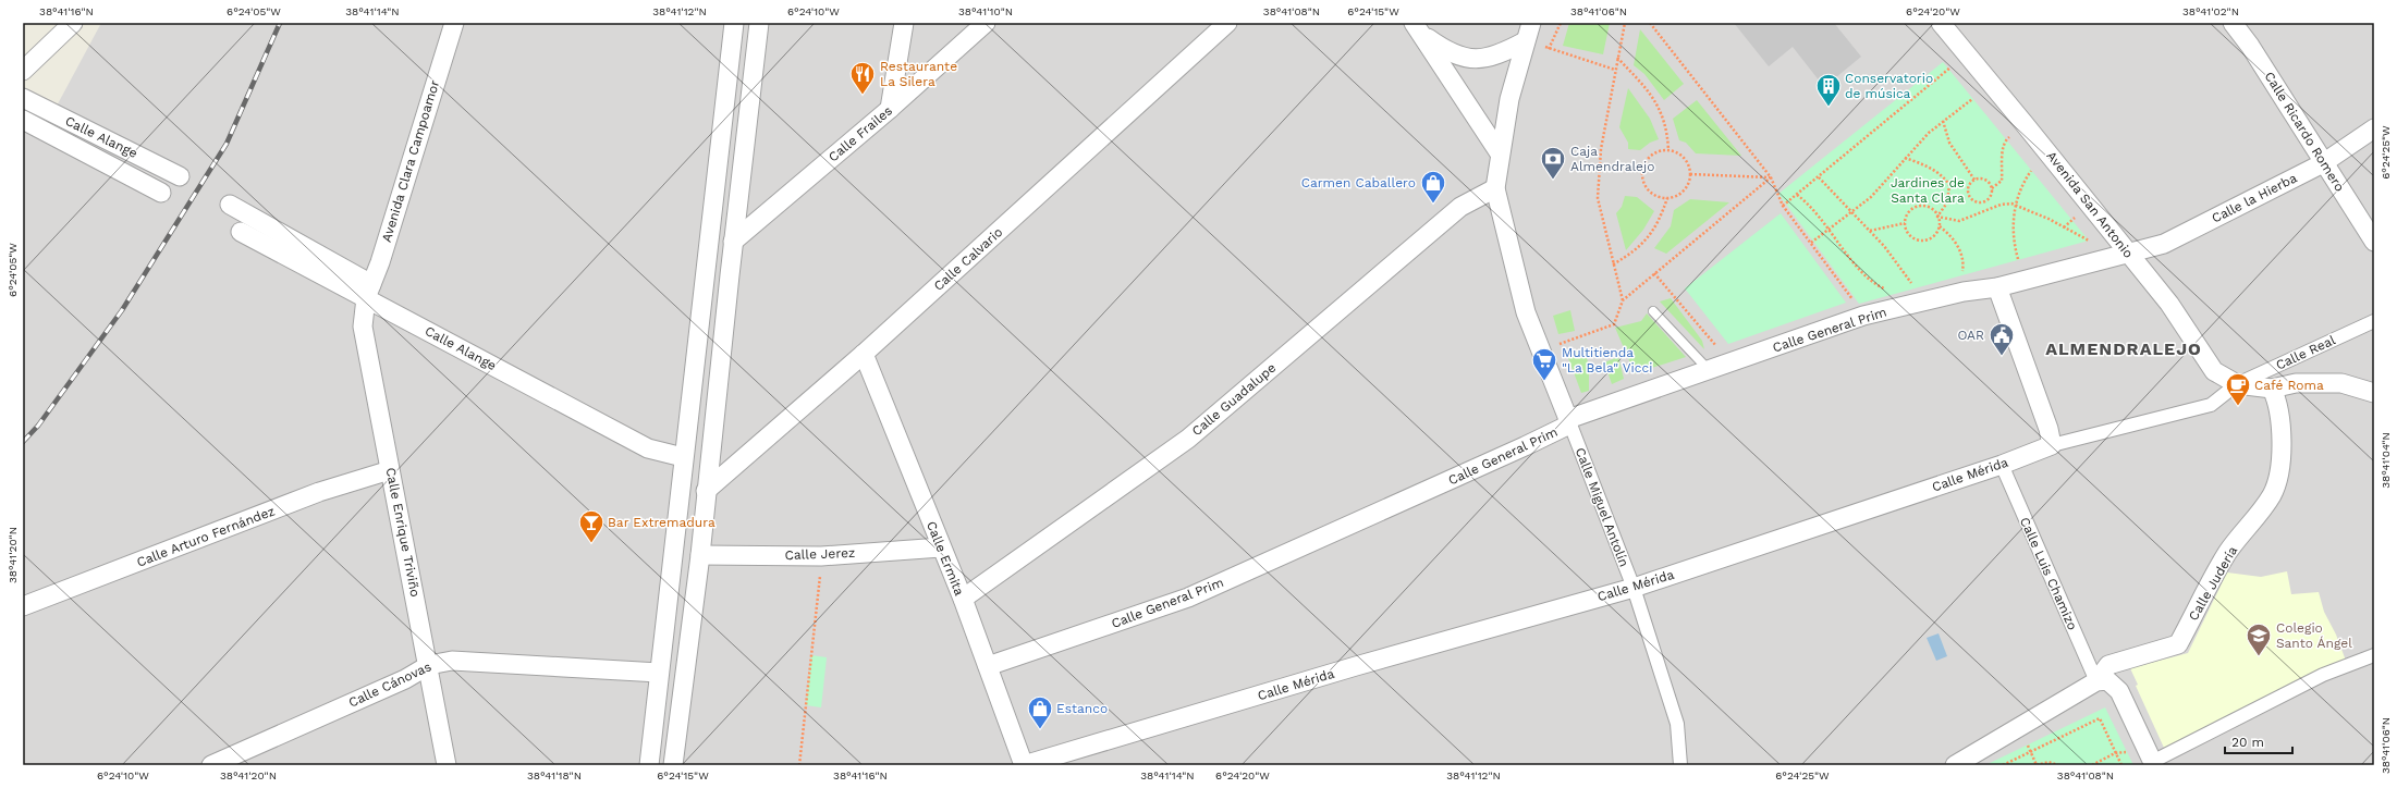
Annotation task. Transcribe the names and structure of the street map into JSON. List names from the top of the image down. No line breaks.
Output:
{"streets":{"street":["Calle Ricardo Romero","Calle Frailes","Calle Alange","Avenida Clara Campoamor","Calle la Hierba","Avenida San Antonio","Calle Calvario","Calle General Prim","Calle Real","Calle Guadalupe","Calle Mérida","Calle Miguel Antolín","Calle Enrique Triviño","Calle Arturo Fernández","Calle Jerez","Calle Ermita","Calle Luis Chamizo","Calle Judería","Calle Cánovas"]},"crossings":[["Calle Ricardo Romero","Calle la Hierba"],["Calle Alange","Avenida Clara Campoamor"],["Calle Alange","Calle Enrique Triviño"],["Avenida Clara Campoamor","Calle Enrique Triviño"],["Calle la Hierba","Avenida San Antonio"],["Calle la Hierba","Calle General Prim"],["Avenida San Antonio","Calle General Prim"],["Avenida San Antonio","Calle Real"],["Avenida San Antonio","Calle Mérida"],["Calle Calvario","Calle Ermita"],["Calle General Prim","Calle Miguel Antolín"],["Calle General Prim","Calle Ermita"],["Calle Real","Calle Mérida"],["Calle Guadalupe","Calle Miguel Antolín"],["Calle Guadalupe","Calle Ermita"],["Calle Mérida","Calle Miguel Antolín"],["Calle Mérida","Calle Ermita"],["Calle Mérida","Calle Luis Chamizo"],["Calle Enrique Triviño","Calle Arturo Fernández"],["Calle Enrique Triviño","Calle Cánovas"],["Calle Jerez","Calle Ermita"],["Calle Luis Chamizo","Calle Judería"]],"districts":["ALMENDRALEJO"],"parks":["Jardines de Santa Clara"],"places":{"restaurant":["Restaurante La Silera"],"building":["Conservatorio de música"],"bank":["Caja Almendralejo"],"shop":["Carmen Caballero","Estanco"],"public building":["OAR"],"supermarket":["Multitienda \"La Bela\" Vicci"],"cafe":["Café Roma"],"bar":["Bar Extremadura"],"school or university":["Colegio Santo Ángel"]},"scale_bar":"20 m","coordinates":["38°41'16\"N","6°24'05\"W","38°41'14\"N","38°41'12\"N","6°24'10\"W","38°41'10\"N","38°41'08\"N","6°24'15\"W","38°41'06\"N","6°24'20\"W","38°41'02\"N","6°24'25\"W","38°41'04\"N","38°41'20\"N","38°41'18\"N"]}
